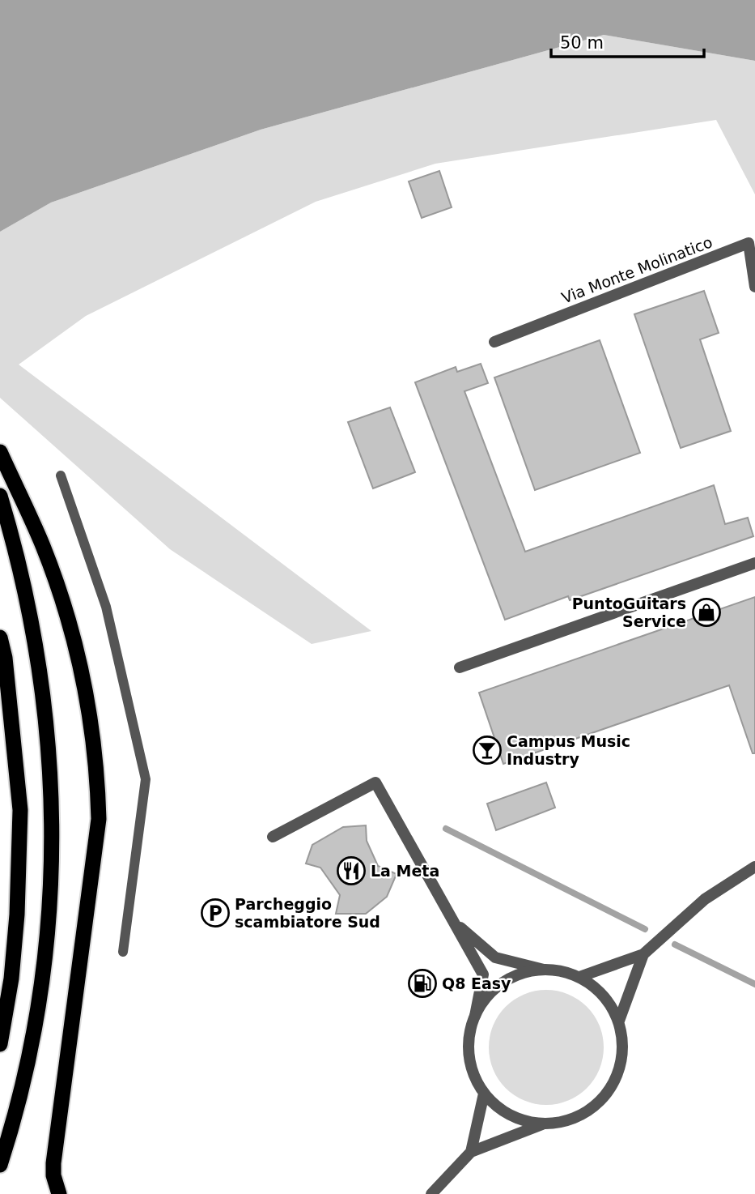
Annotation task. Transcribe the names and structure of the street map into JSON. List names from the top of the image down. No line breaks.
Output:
{"streets":{"street":["Via Monte Molinatico"]},"places":{"shop":["PuntoGuitars Service"],"bar":["Campus Music Industry"],"restaurant":["La Meta"],"parking":["Parcheggio scambiatore Sud"],"fuel station":["Q8 Easy"]},"scale_bar":"50 m"}
